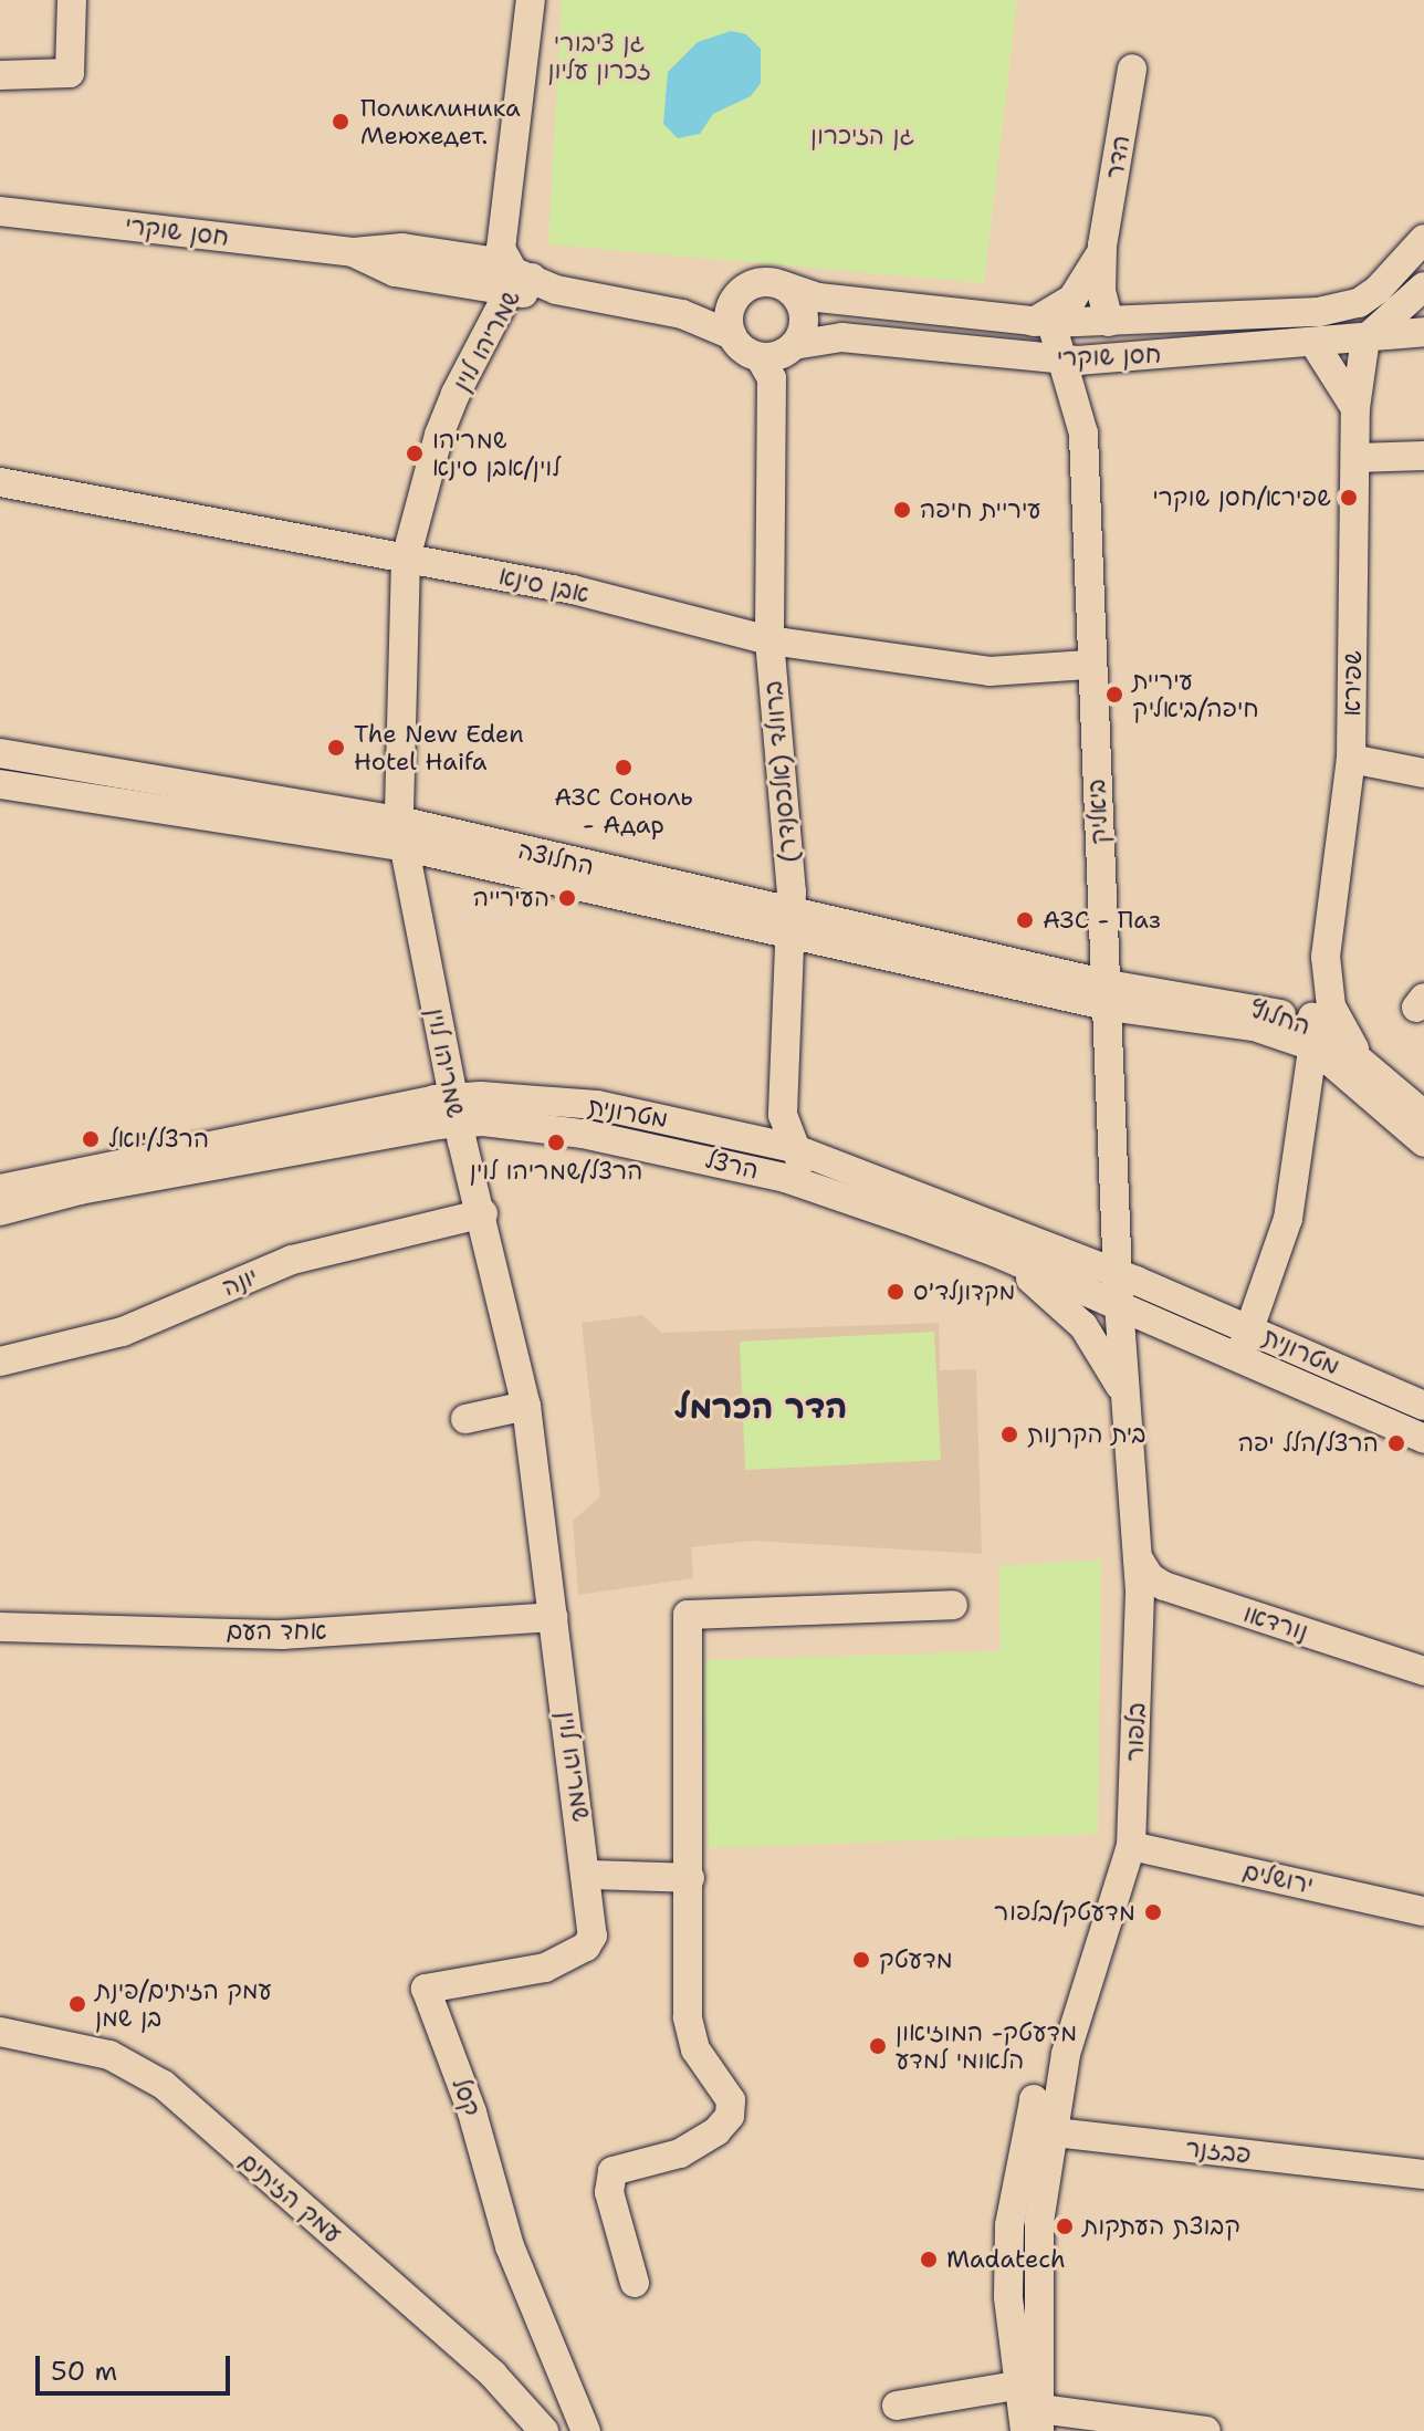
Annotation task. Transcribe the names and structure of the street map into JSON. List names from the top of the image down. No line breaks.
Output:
{"streets":{"street":["הדר","חסן שוקרי","שמריהו לוין","אבן סינא","שפירא","ברוולד (אלכסנדר)","ביאליק","החלוץ","מטרונית","הרצל","יונה","נורדאו","אחד העם","בלפור","ירושלים","קסל","פבזנר","עמק הזיתים"]},"crossings":[["הדר","חסן שוקרי"],["הדר","ביאליק"],["חסן שוקרי","שמריהו לוין"],["חסן שוקרי","שפירא"],["חסן שוקרי","ברוולד (אלכסנדר)"],["חסן שוקרי","ביאליק"],["שמריהו לוין","אבן סינא"],["שמריהו לוין","מטרונית"],["שמריהו לוין","הרצל"],["שמריהו לוין","יונה"],["שמריהו לוין","אחד העם"],["שמריהו לוין","קסל"],["אבן סינא","ברוולד (אלכסנדר)"],["אבן סינא","ביאליק"],["שפירא","החלוץ"],["ברוולד (אלכסנדר)","מטרונית"],["ברוולד (אלכסנדר)","הרצל"],["ביאליק","החלוץ"],["ביאליק","מטרונית"],["ביאליק","הרצל"],["ביאליק","בלפור"],["מטרונית","הרצל"],["הרצל","בלפור"],["נורדאו","בלפור"],["בלפור","ירושלים"],["בלפור","פבזנר"]],"districts":["הדר הכרמל"],"parks":["גן ציבורי זכרון עליון","גן הזיכרון"],"places":["Поликлиника Меюхедет.","שמריהו לוין/אבן סינא","שפירא/חסן שוקרי","עיריית חיפה","עיריית חיפה/ביאליק","The New Eden Hotel Haifa","АЗС Соноль - Адар","העירייה","АЗС - Паз","הרצל/יואל","הרצל/שמריהו לוין","מקדונלד'ס","בית הקרנות","הרצל/הלל יפה","מדעטק/בלפור","מדעטק","עמק הזיתים/פינת בן שמן","מדעטק- המוזיאון הלאומי למדע","קבוצת העתקות","Madatech"],"scale_bar":"50 m"}
